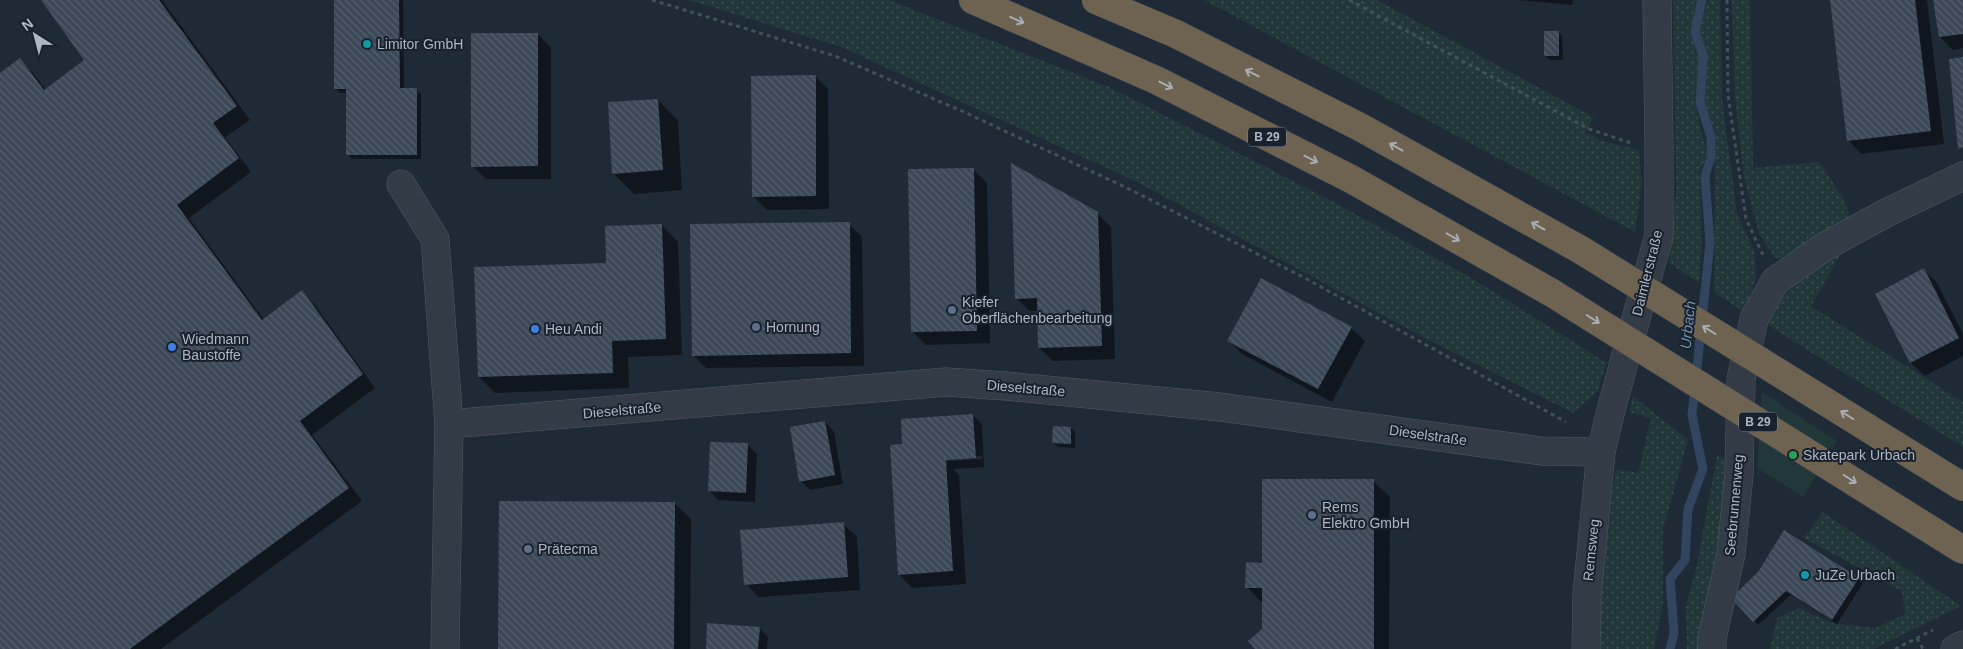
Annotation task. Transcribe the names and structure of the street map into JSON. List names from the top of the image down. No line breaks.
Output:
{"streets":{"highway":["B 29"],"street":["Daimlerstraße","Dieselstraße","Seebrunnenweg","Remsweg"]},"crossings":[["Daimlerstraße","Dieselstraße"],["Daimlerstraße","Remsweg"],["Dieselstraße","Remsweg"]],"water":["Urbach"],"places":["Limitor GmbH","Kiefer Oberflächenbearbeitung","Hornung","Heu Andi","Wiedmann Baustoffe","Skatepark Urbach","Rems Elektro GmbH","Prätecma","JuZe Urbach"],"north":"top left"}
